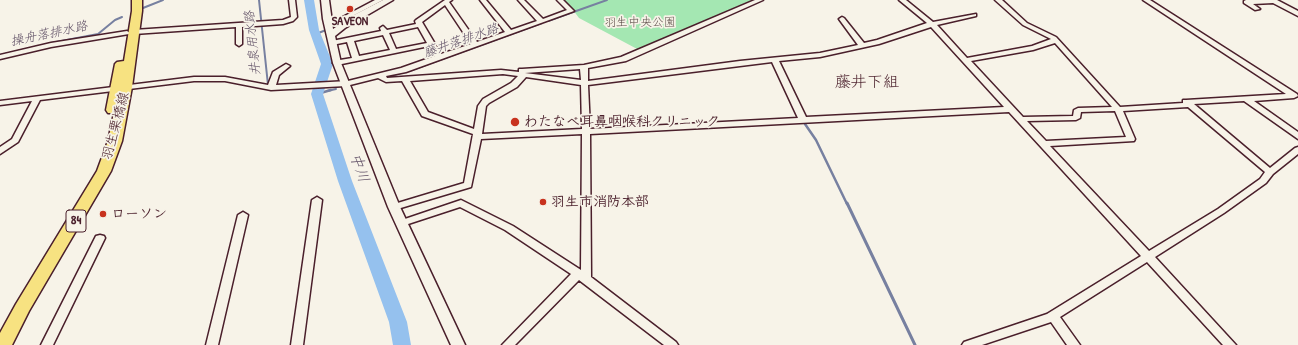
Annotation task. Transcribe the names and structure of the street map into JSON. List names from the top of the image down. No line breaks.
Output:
{"streets":{"main road":["羽生栗橋線","84"]},"districts":["藤井下組"],"water":["操舟落排水路","藤井落排水路","井泉用水路","中川"],"parks":["羽生中央公園"],"places":["SAVEON","わたなべ耳鼻咽喉科クリニック","羽生市消防本部","ローソン"]}
